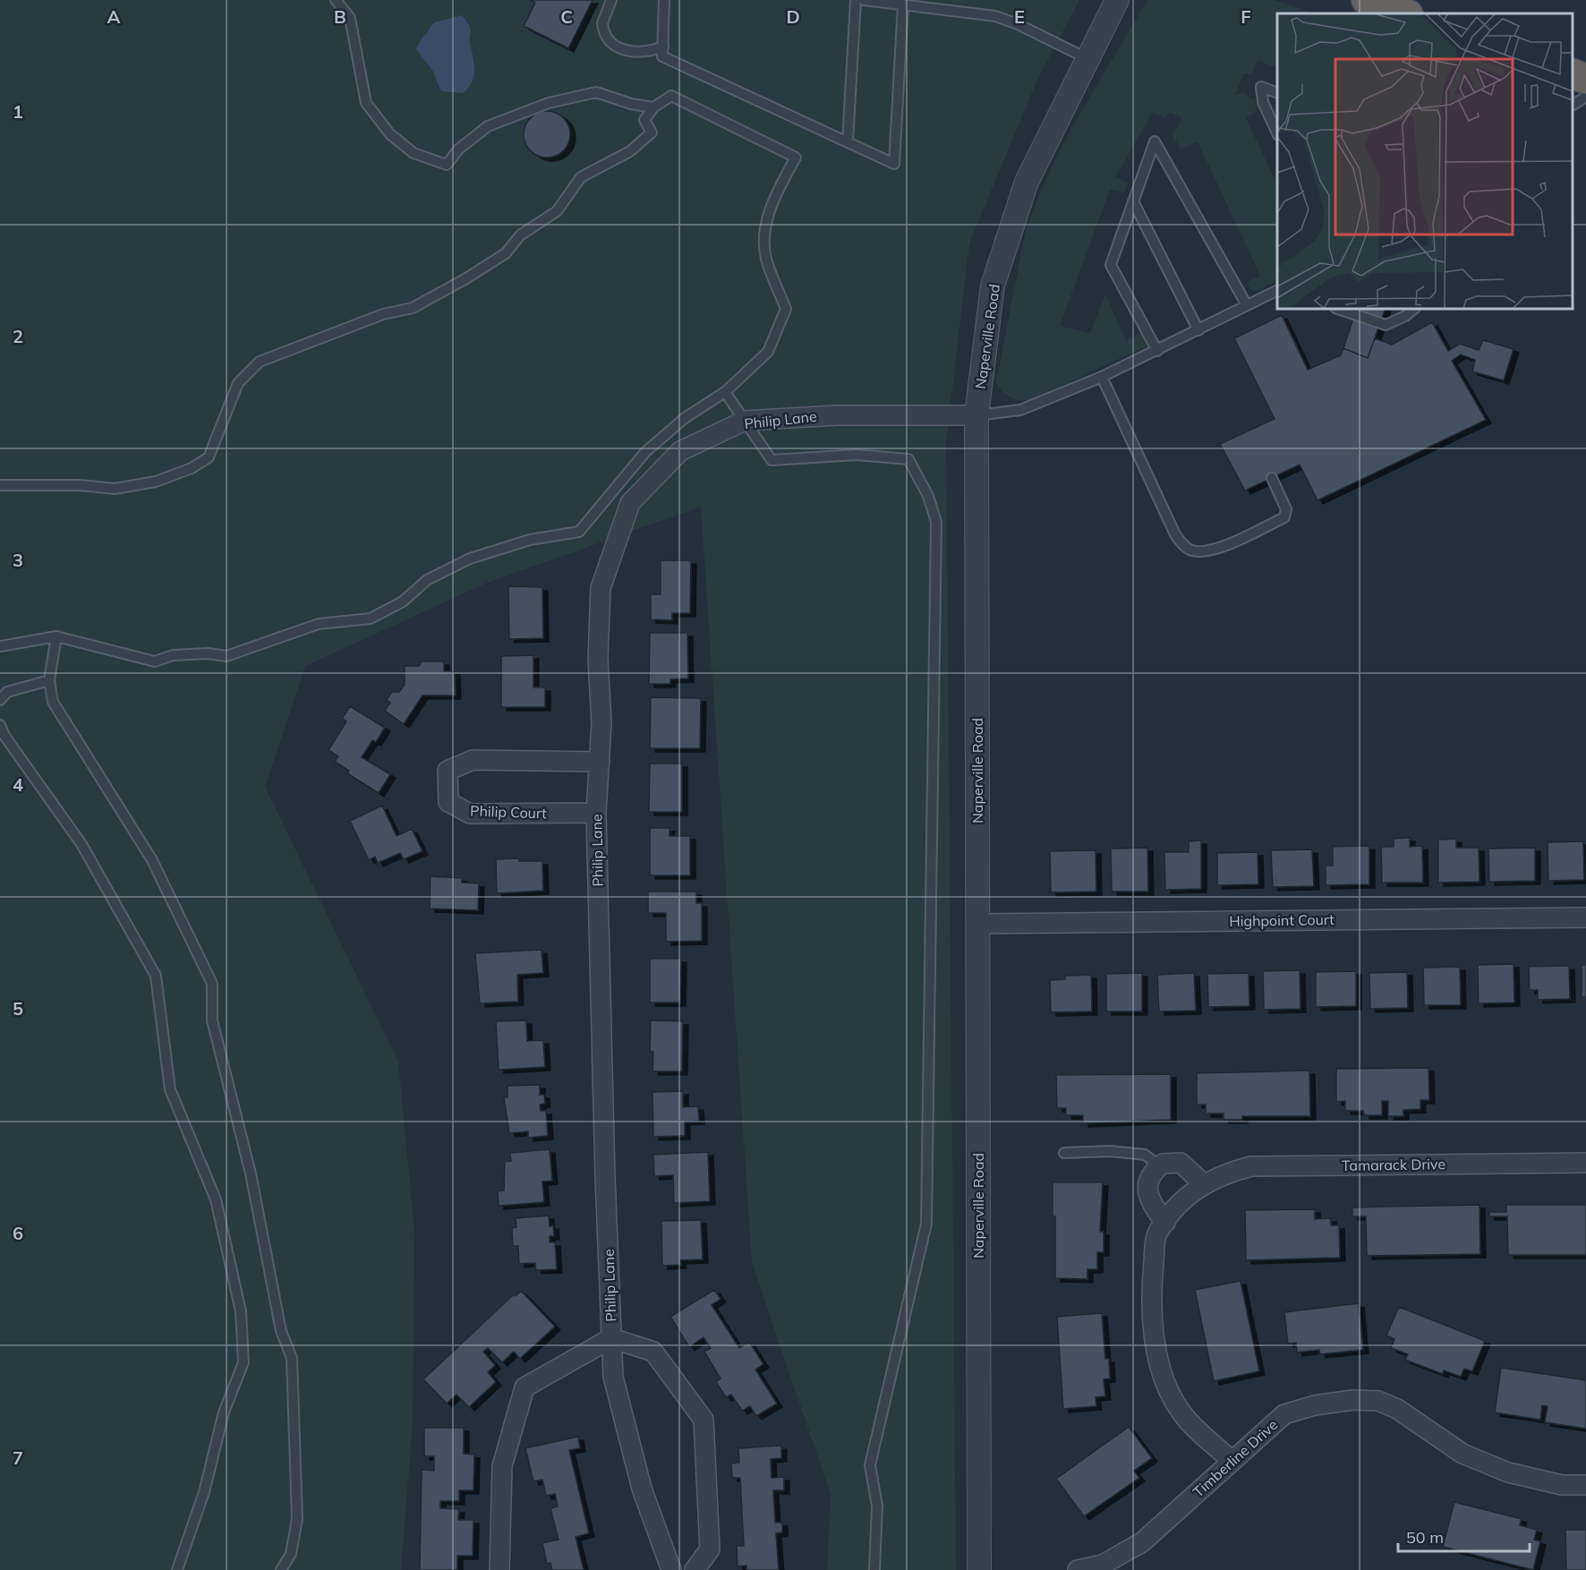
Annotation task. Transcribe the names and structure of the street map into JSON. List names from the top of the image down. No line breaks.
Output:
{"streets":{"street":["Naperville Road","Philip Lane","Philip Court","Highpoint Court","Tamarack Drive","Timberline Drive"]},"crossings":[["Naperville Road","Philip Lane"],["Naperville Road","Highpoint Court"],["Philip Lane","Philip Court"],["Tamarack Drive","Timberline Drive"]],"scale_bar":"50 m","grid":{"columns":["A","B","C","D","E","F"],"rows":["1","2","3","4","5","6","7"]}}
